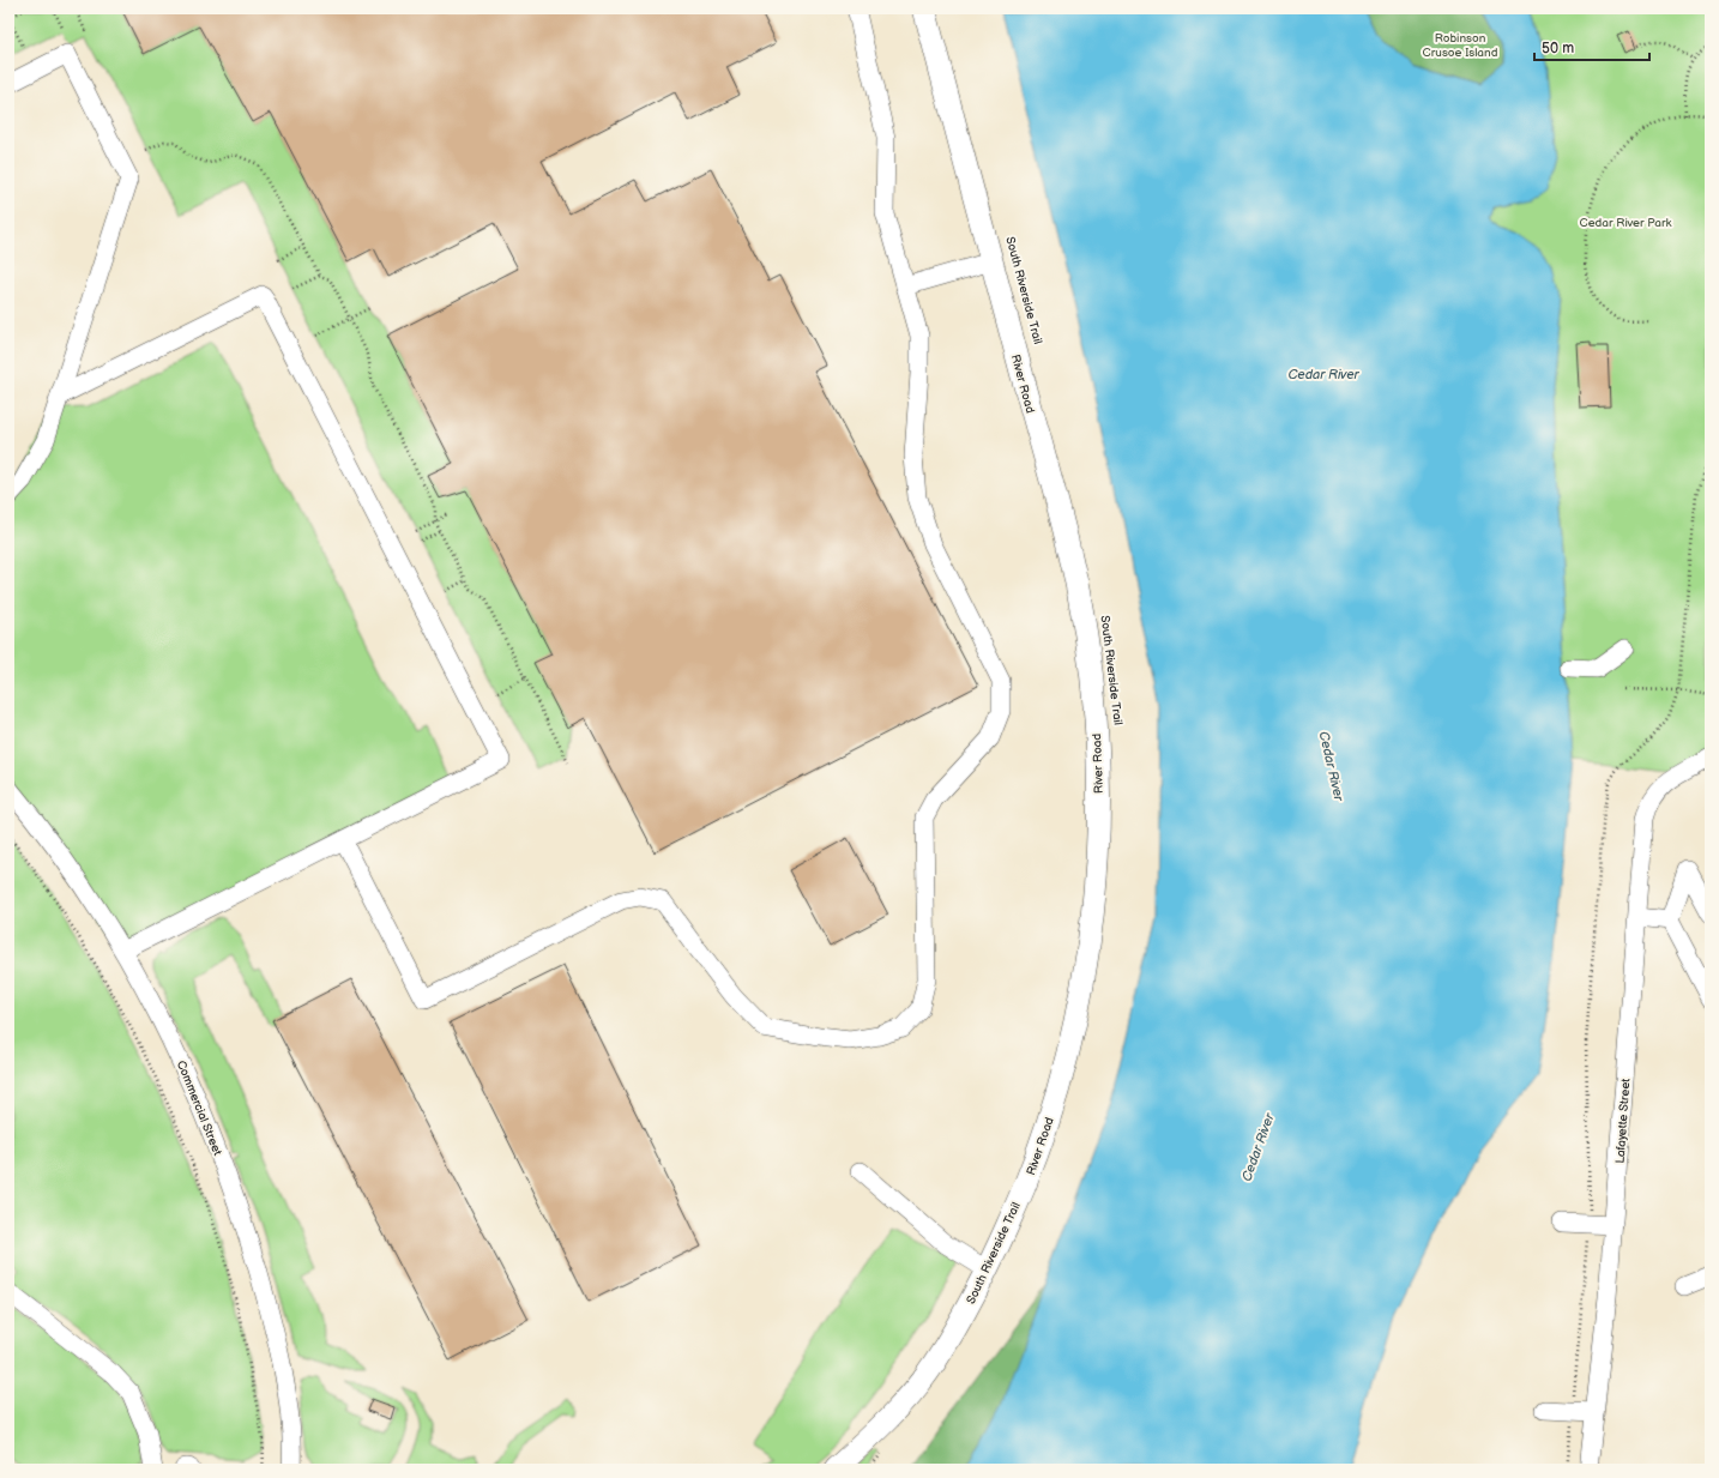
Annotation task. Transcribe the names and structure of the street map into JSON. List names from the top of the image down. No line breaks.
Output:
{"streets":{"main road":["River Road"],"street":["Commercial Street","Lafayette Street"]},"water":["Cedar River"],"parks":["Robinson Crusoe Island","Cedar River Park"],"scale_bar":"50 m"}
